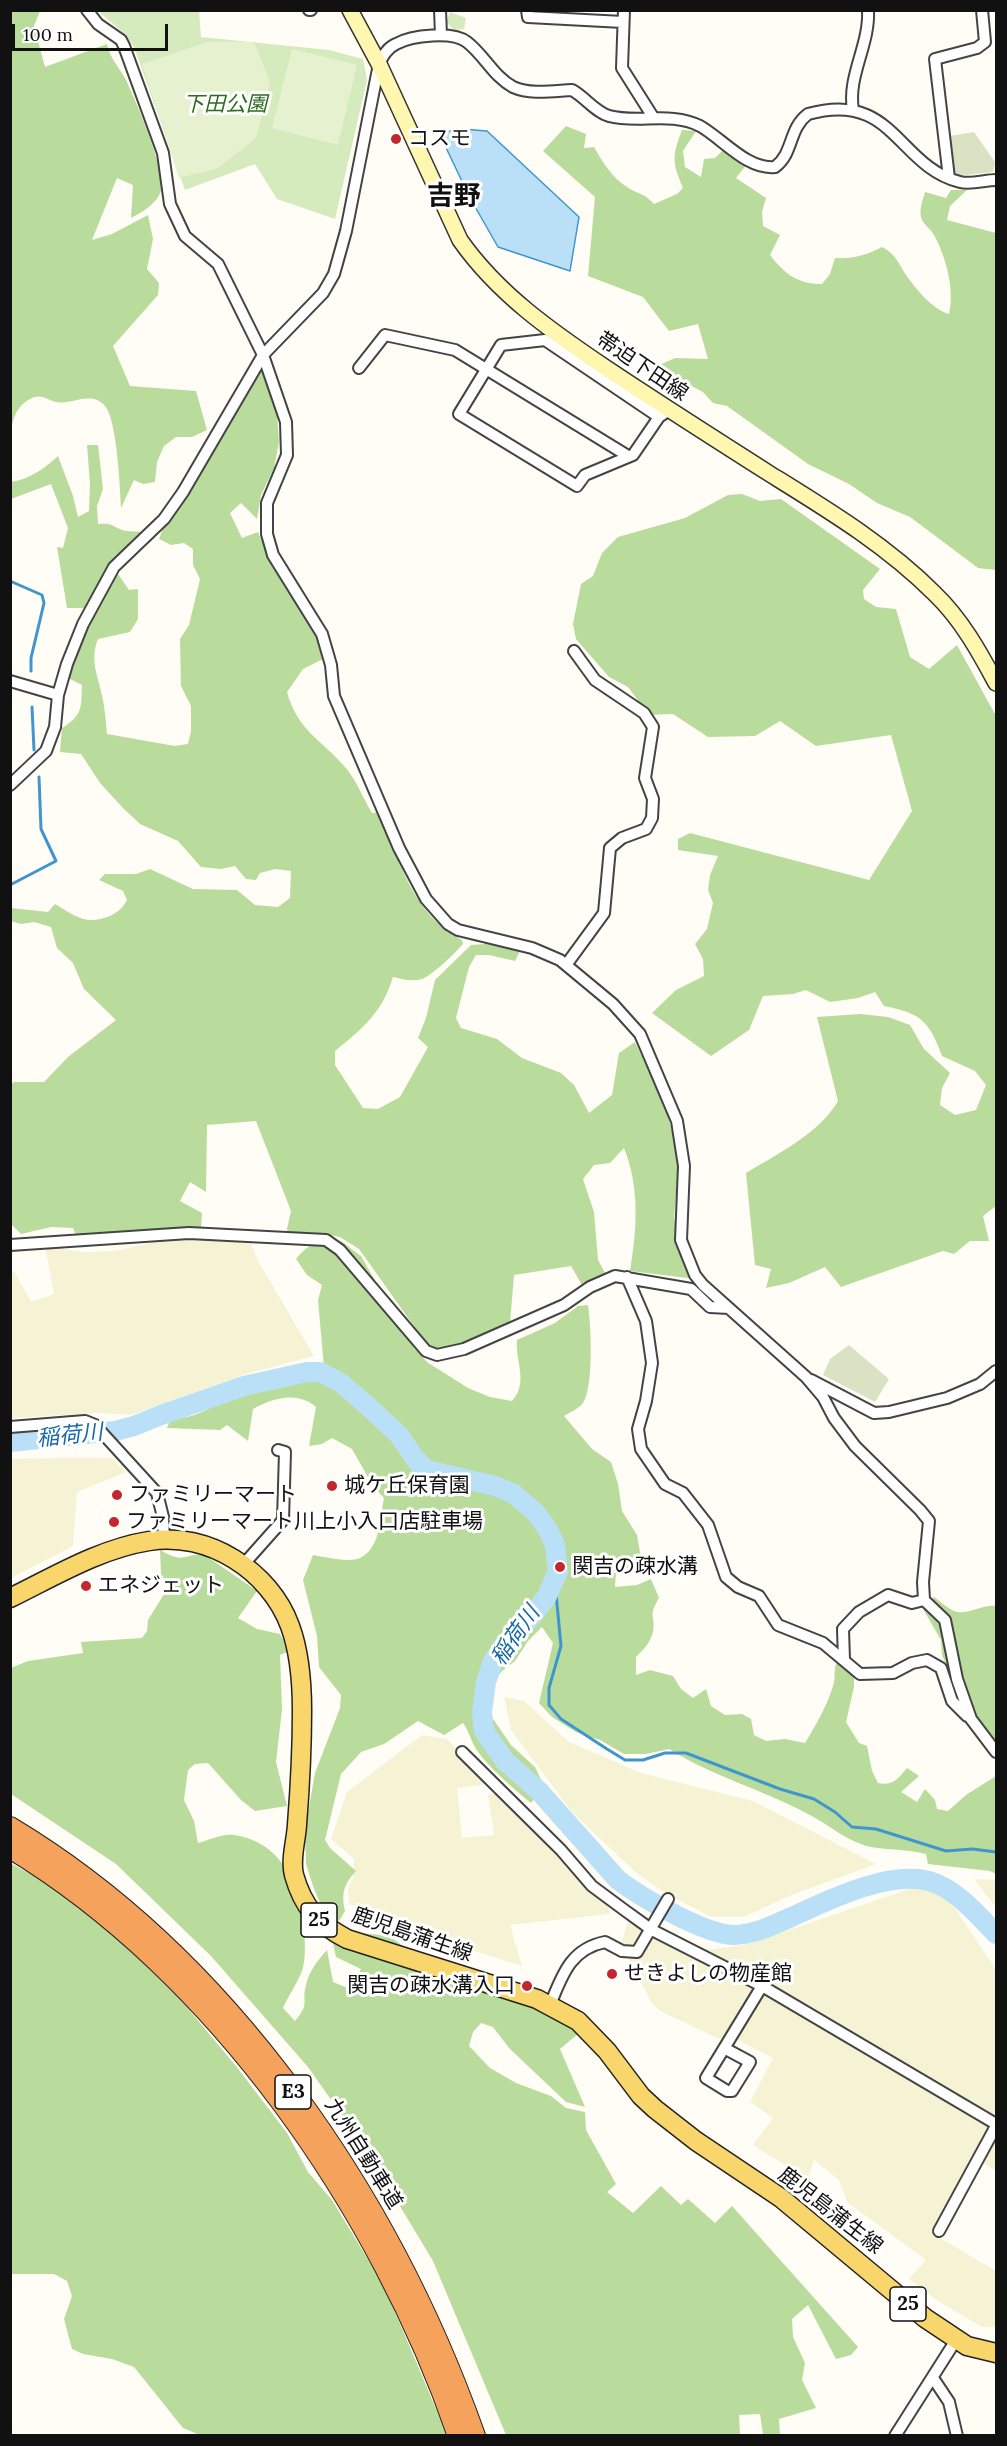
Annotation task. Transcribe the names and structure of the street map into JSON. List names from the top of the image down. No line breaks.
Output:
{"streets":{"highway":["E3","九州自動車道"],"main road":["帯迫下田線","25","鹿児島蒲生線"]},"districts":["吉野"],"water":["稲荷川"],"parks":["下田公園"],"places":["コスモ","城ケ丘保育園","ファミリーマート","ファミリーマート川上小入口店駐車場","関吉の疎水溝","エネジェット","せきよしの物産館","関吉の疎水溝入口"],"scale_bar":"100 m"}
